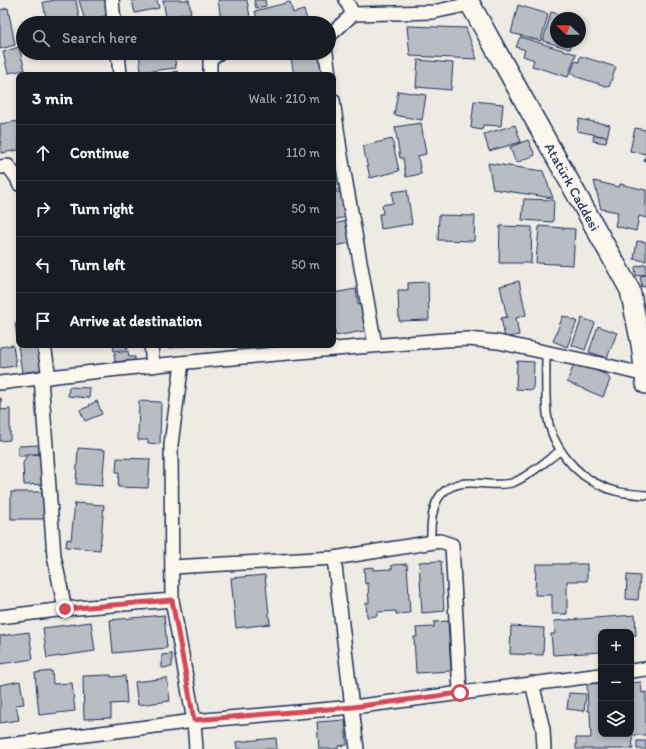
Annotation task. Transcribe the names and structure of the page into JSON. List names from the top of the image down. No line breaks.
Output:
{"streets":{"main road":["Atatürk Caddesi"]},"north":"left","page":{"search":"Search here","heading":["3 min","Walk · 210 m"],"list":[["Continue","110 m"],["Turn right","50 m"],["Turn left","50 m"],"Arrive at destination"],"map_buttons":["+","−"]}}
